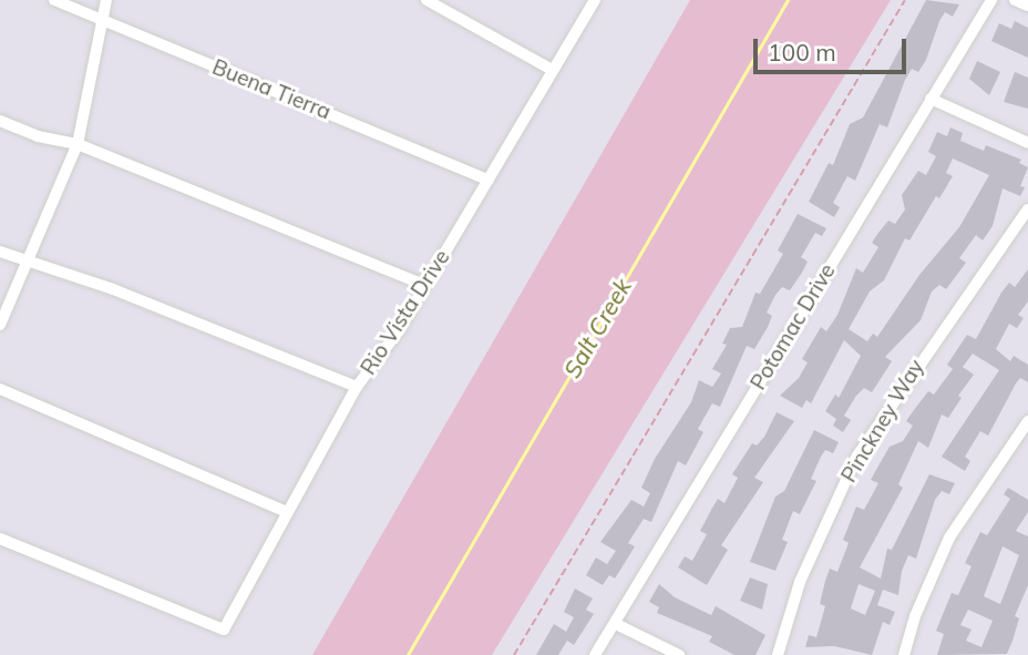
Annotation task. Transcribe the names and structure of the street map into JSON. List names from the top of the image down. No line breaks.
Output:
{"streets":{"street":["Buena Tierra","Rio Vista Drive","Potomac Drive","Pinckney Way"]},"crossings":[["Buena Tierra","Rio Vista Drive"]],"water":["Salt Creek"],"scale_bar":"100 m"}
